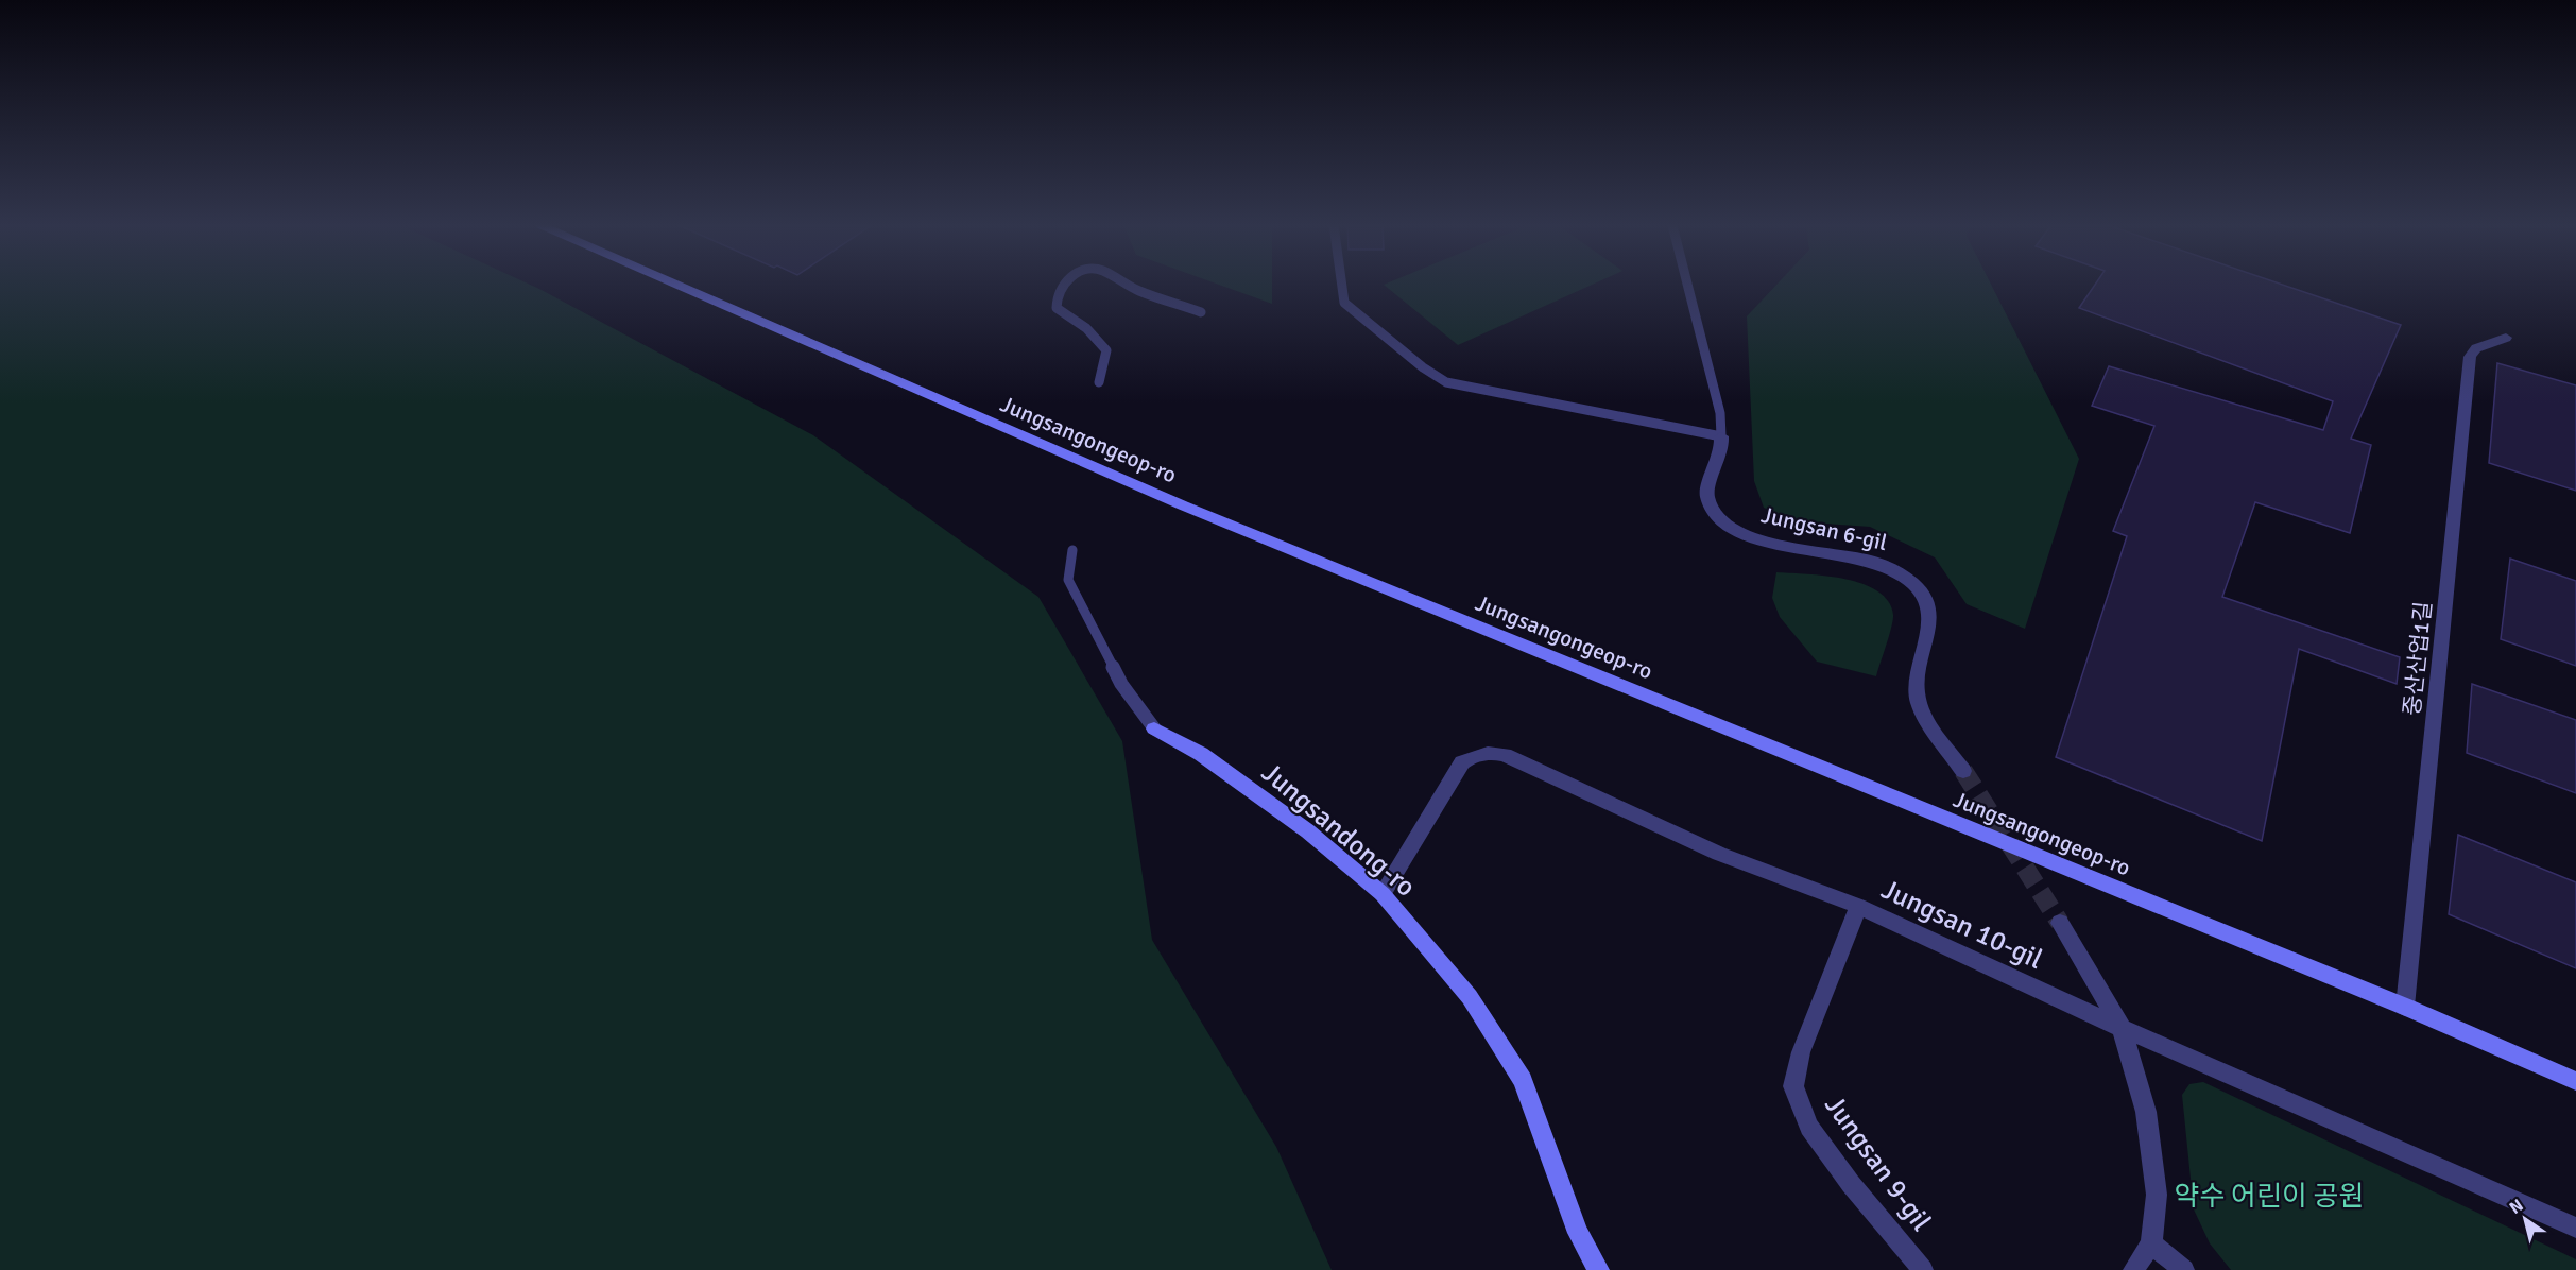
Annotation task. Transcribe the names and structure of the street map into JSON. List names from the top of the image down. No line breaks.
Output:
{"streets":{"street":["Jungsangongeop-ro","Jungsan 6-gil","중산산업1길","Jungsandong-ro","Jungsan 10-gil","Jungsan 9-gil"]},"crossings":[["Jungsangongeop-ro","중산산업1길"],["Jungsandong-ro","Jungsan 10-gil"],["Jungsan 10-gil","Jungsan 9-gil"]],"parks":["약수 어린이 공원"],"north":"top left"}
